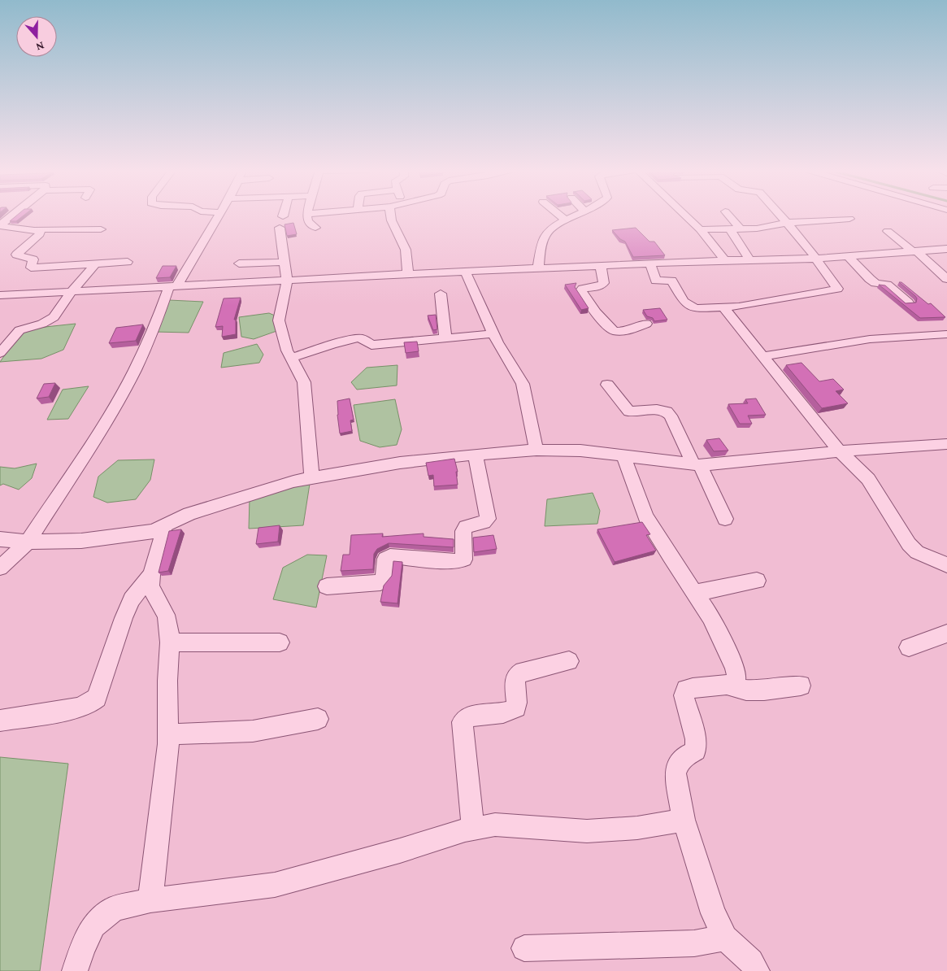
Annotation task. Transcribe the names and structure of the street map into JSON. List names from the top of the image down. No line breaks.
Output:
{"north":"bottom"}
